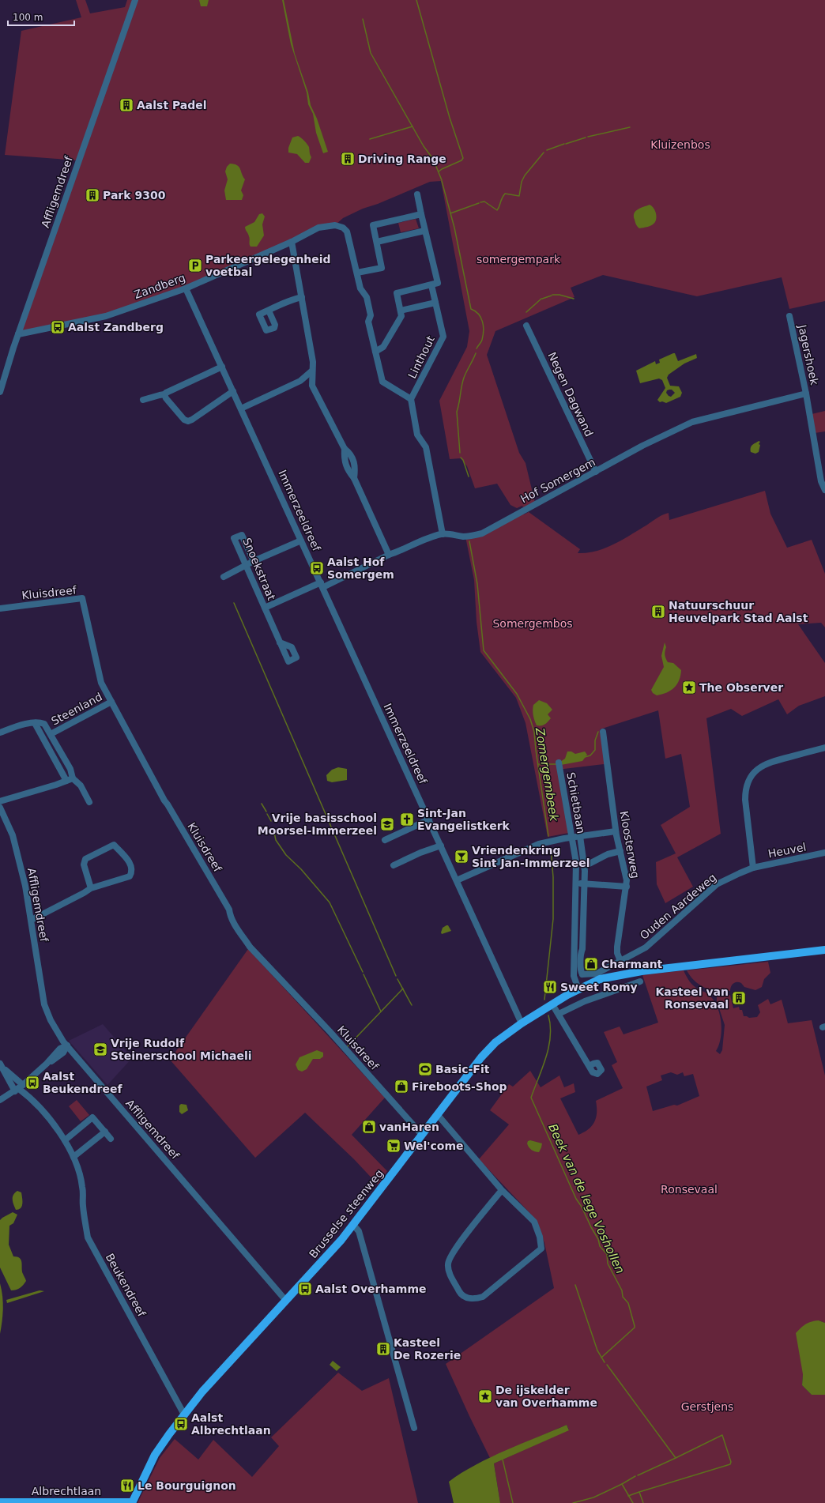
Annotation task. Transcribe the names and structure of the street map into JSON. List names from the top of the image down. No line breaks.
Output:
{"streets":{"main road":["Brusselse steenweg","Albrechtlaan"],"street":["Affligemdreef","Zandberg","Jagershoek","Linthout","Negen Dagwand","Hof Somergem","Immerzeeldreef","Snoekstraat","Kluisdreef","Steenland","Schietbaan","Kloosterweg","Heuvel","Ouden Aardeweg","Beukendreef"]},"crossings":[["Affligemdreef","Zandberg"],["Affligemdreef","Brusselse steenweg"],["Zandberg","Immerzeeldreef"],["Jagershoek","Hof Somergem"],["Negen Dagwand","Hof Somergem"],["Hof Somergem","Immerzeeldreef"],["Hof Somergem","Snoekstraat"],["Immerzeeldreef","Brusselse steenweg"],["Kluisdreef","Steenland"],["Kluisdreef","Brusselse steenweg"],["Schietbaan","Ouden Aardeweg"],["Schietbaan","Brusselse steenweg"],["Kloosterweg","Ouden Aardeweg"],["Heuvel","Ouden Aardeweg"],["Ouden Aardeweg","Brusselse steenweg"],["Brusselse steenweg","Beukendreef"],["Brusselse steenweg","Albrechtlaan"]],"water":["Zomergembeek","Beek van de lege Voshollen"],"parks":["Kluizenbos","somergempark","Somergembos","Ronsevaal","Gerstjens"],"places":{"building":["Aalst Padel","Driving Range","Park 9300","Natuurschuur Heuvelpark Stad Aalst","Kasteel van Ronsevaal","Kasteel De Rozerie"],"parking":["Parkeergelegenheid voetbal"],"bus stop":["Aalst Zandberg","Aalst Hof Somergem","Aalst Beukendreef","Aalst Overhamme","Aalst Albrechtlaan"],"place":["The Observer","De ijskelder van Overhamme"],"church":["Sint-Jan Evangelistkerk"],"school or university":["Vrije basisschool Moorsel-Immerzeel","Vrije Rudolf Steinerschool Michaeli"],"bar":["Vriendenkring Sint Jan-Immerzeel"],"shop":["Charmant","Fireboots-Shop","vanHaren"],"restaurant":["Sweet Romy","Le Bourguignon"],"sports":["Basic-Fit"],"supermarket":["Wel'come"]},"scale_bar":"100 m"}
